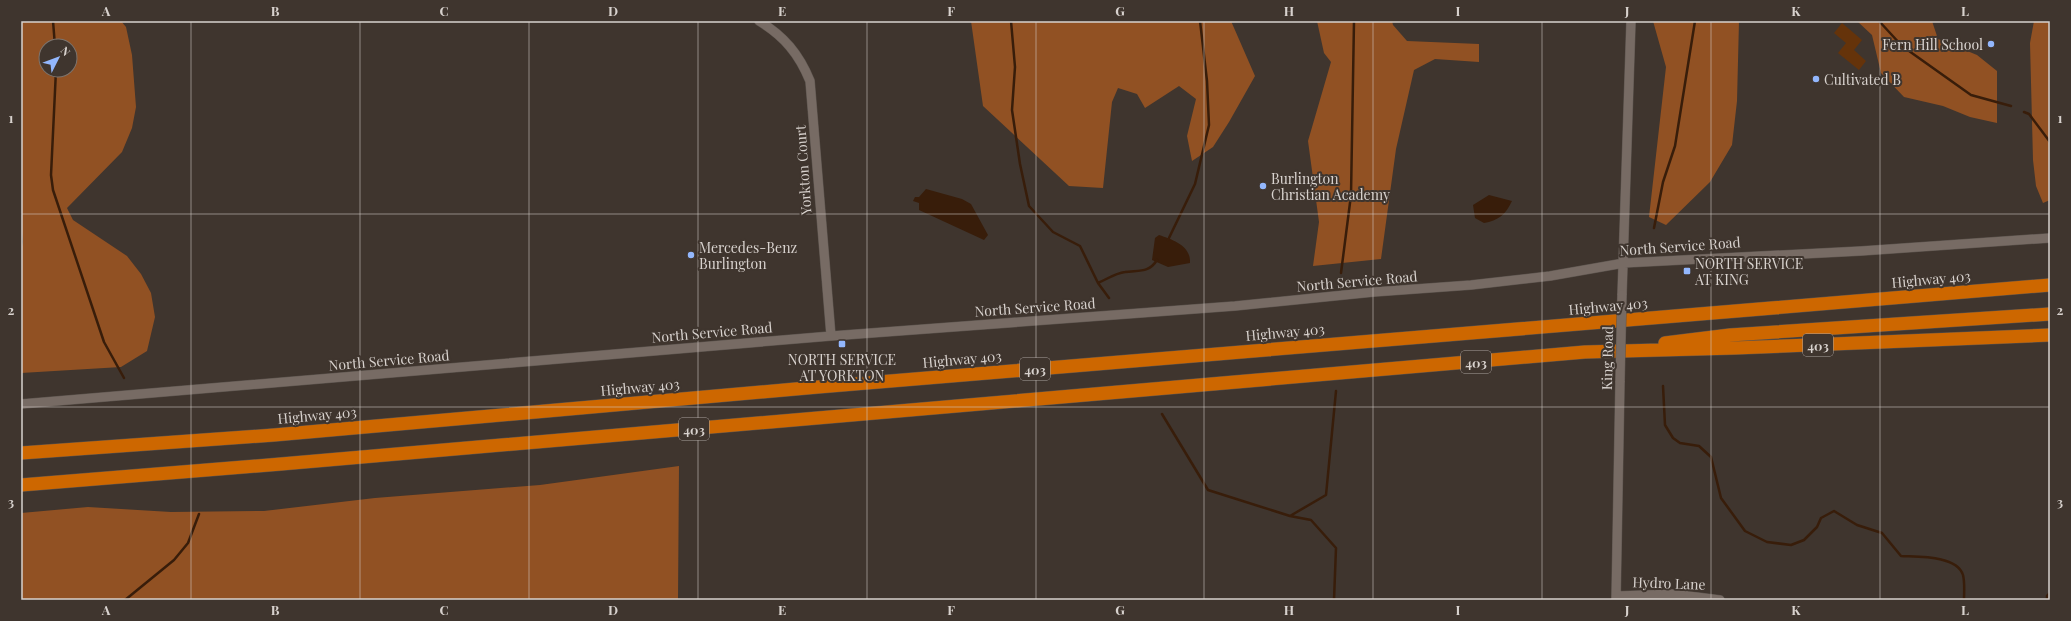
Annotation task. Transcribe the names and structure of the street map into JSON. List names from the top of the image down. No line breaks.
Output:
{"streets":{"highway":["Highway 403","403"],"street":["Yorkton Court","North Service Road","King Road","Hydro Lane"]},"crossings":[["Yorkton Court","North Service Road"],["North Service Road","King Road"],["King Road","Hydro Lane"]],"places":{"other":["Fern Hill School","Cultivated B","Burlington Christian Academy","Mercedes-Benz Burlington"],"transit":["NORTH SERVICE AT KING","NORTH SERVICE AT YORKTON"]},"north":"top right","grid":{"columns":["A","B","C","D","E","F","G","H","I","J","K","L"],"rows":["1","2","3"]}}
